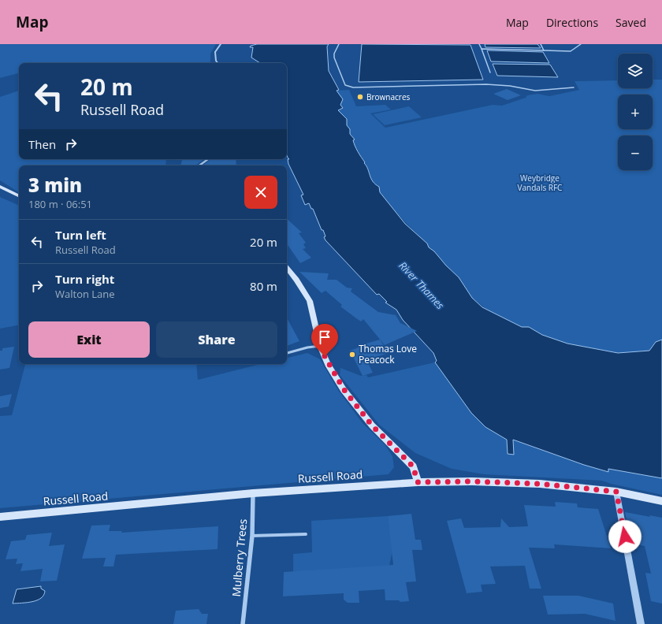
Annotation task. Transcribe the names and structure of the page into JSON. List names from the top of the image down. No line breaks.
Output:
{"streets":{"main road":["Russell Road"],"street":["Mulberry Trees"]},"crossings":[["Russell Road","Mulberry Trees"]],"water":["River Thames"],"parks":["Weybridge Vandals RFC"],"places":["Brownacres","Thomas Love Peacock"],"page":{"header":"Map","nav":["Map","Directions","Saved"],"map_buttons":["+","−"],"turn":["20 m","Russell Road"],"then":"Then","heading":["3 min","180 m · 06:51"],"list":[{"name":"Turn left","note":"Russell Road","value":"20 m"},{"name":"Turn right","note":"Walton Lane","value":"80 m"}],"buttons":["Exit","Share"]}}
